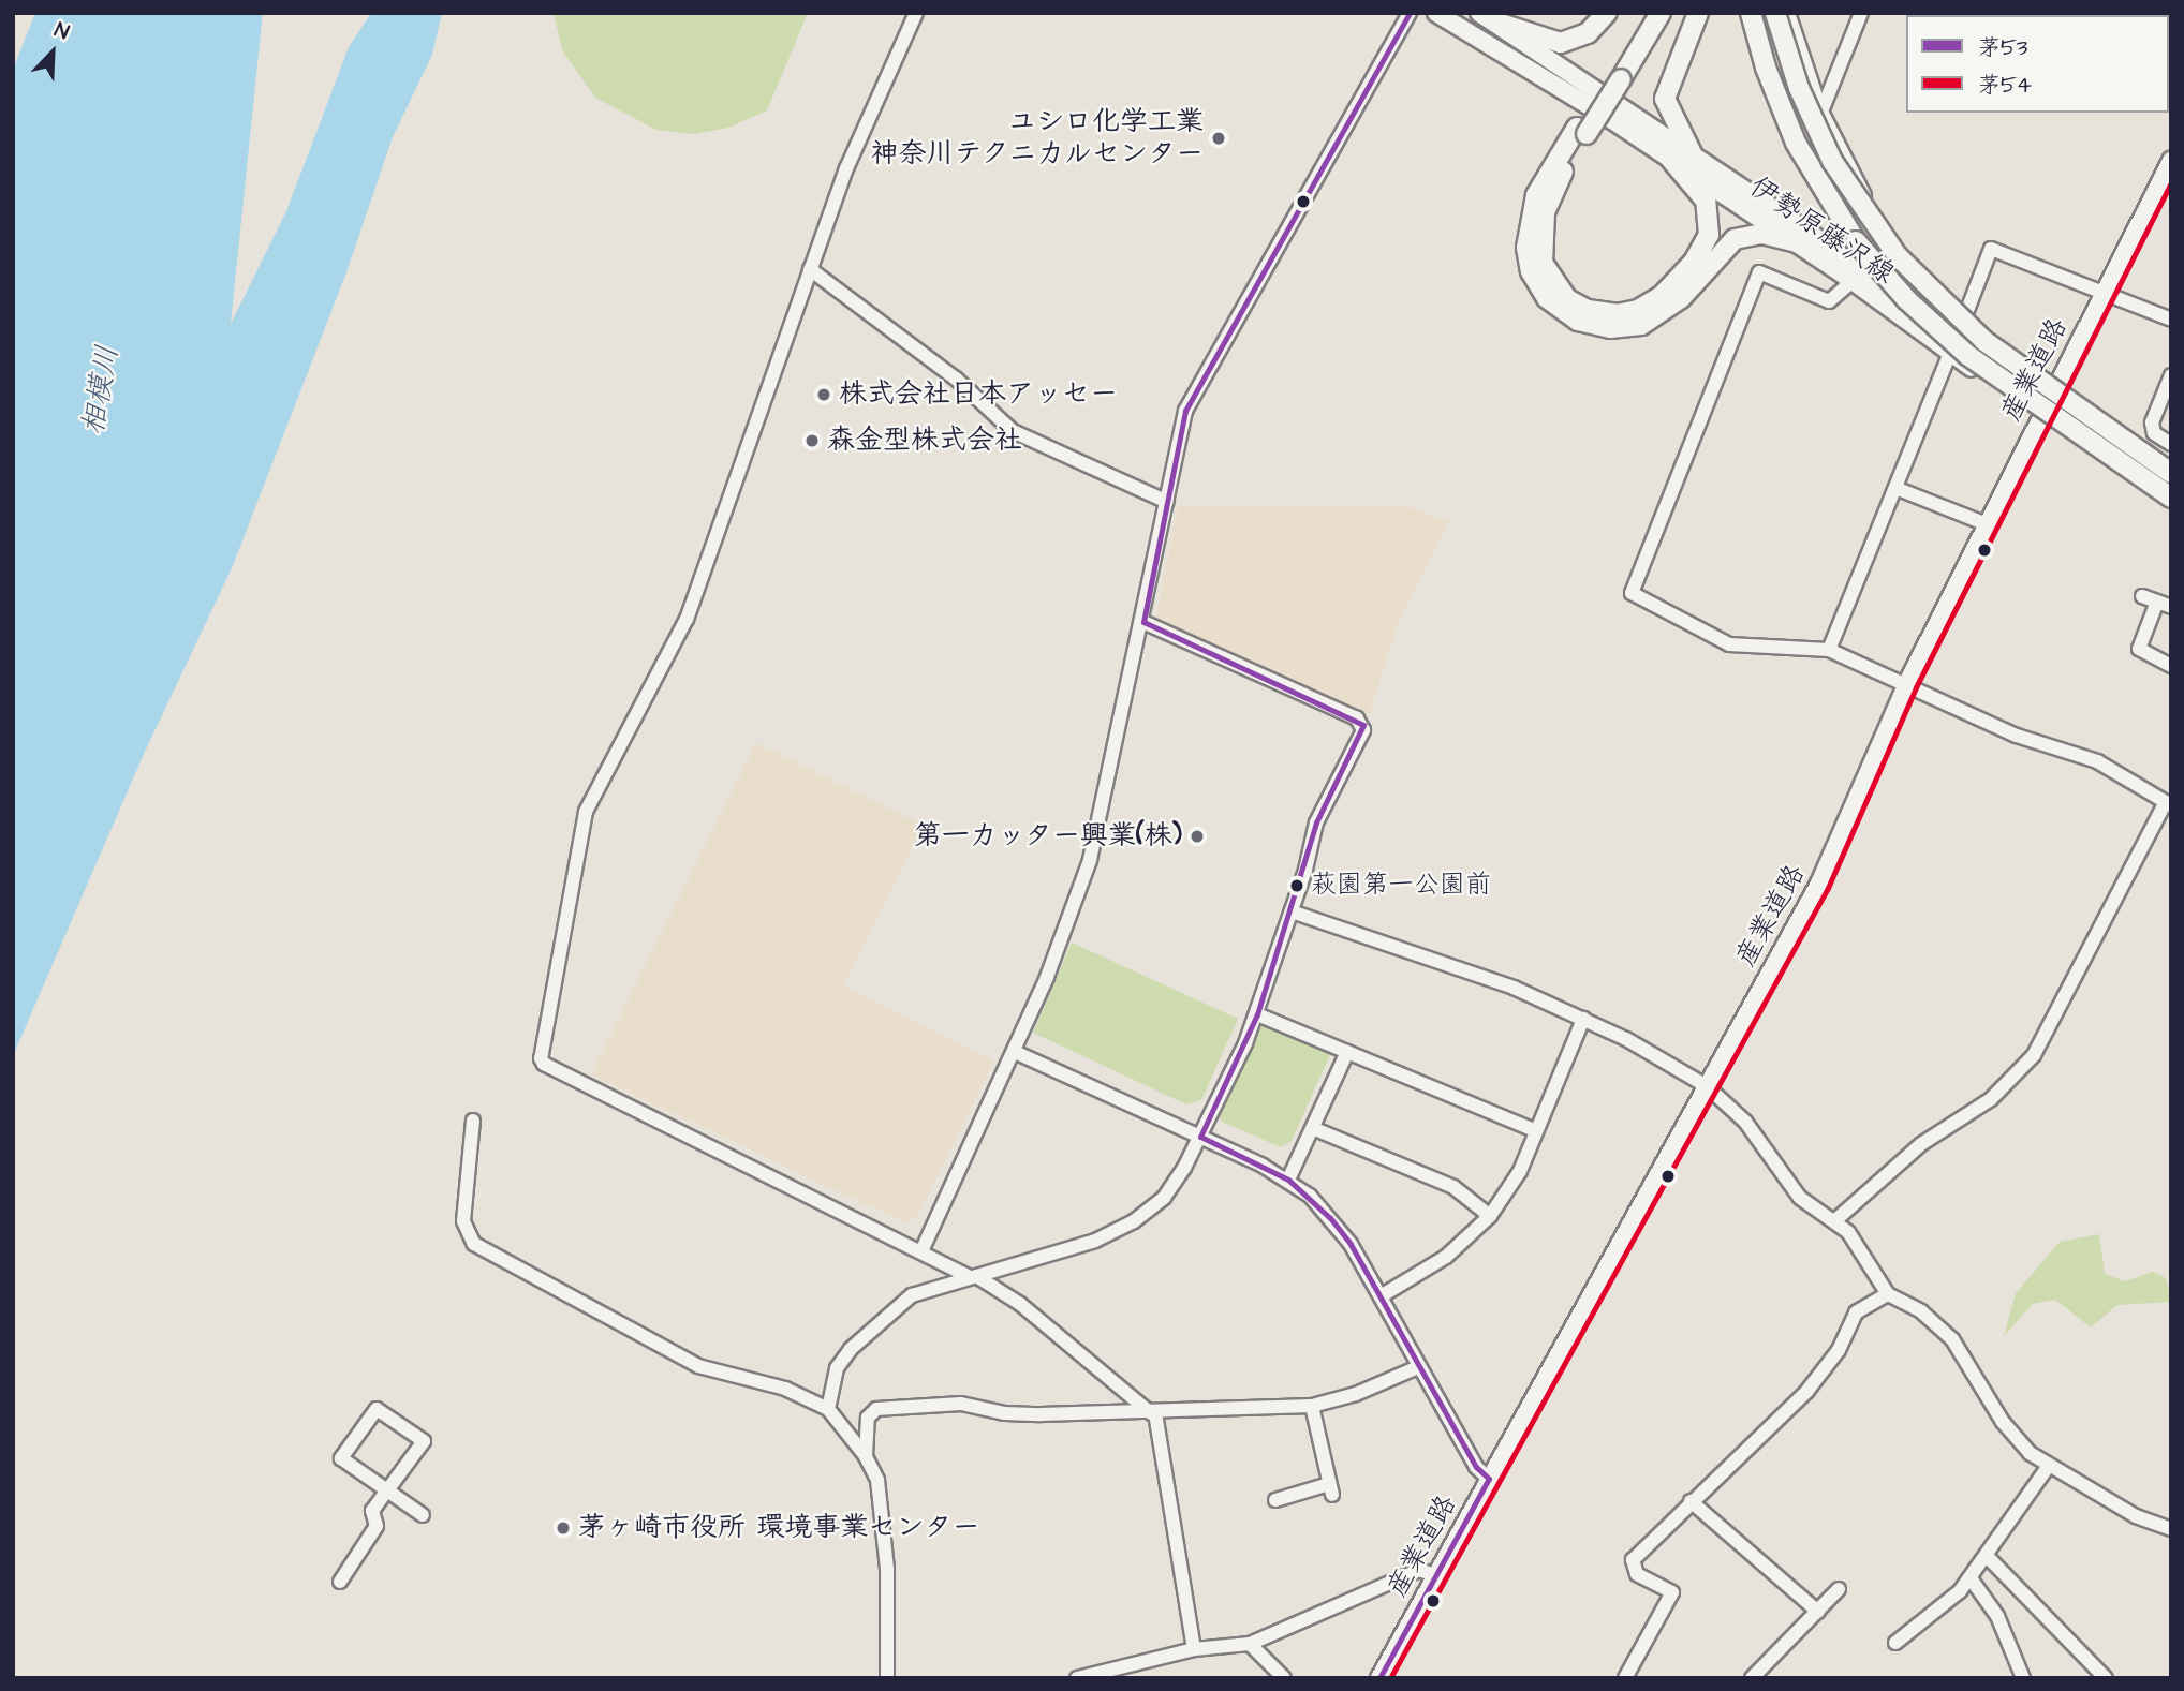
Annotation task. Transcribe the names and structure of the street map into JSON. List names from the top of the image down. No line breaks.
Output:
{"streets":{"main road":["伊勢原藤沢線","産業道路"]},"crossings":[["伊勢原藤沢線","産業道路"]],"water":["相模川"],"places":["ユシロ化学工業 神奈川テクニカルセンター","株式会社日本アッセー","森金型株式会社","第一カッター興業(株)","萩園第一公園前","茅ヶ崎市役所 環境事業センター"],"lines":["transit line 茅53","transit line 茅54"],"legend":["茅53","茅54"],"north":"top right"}
